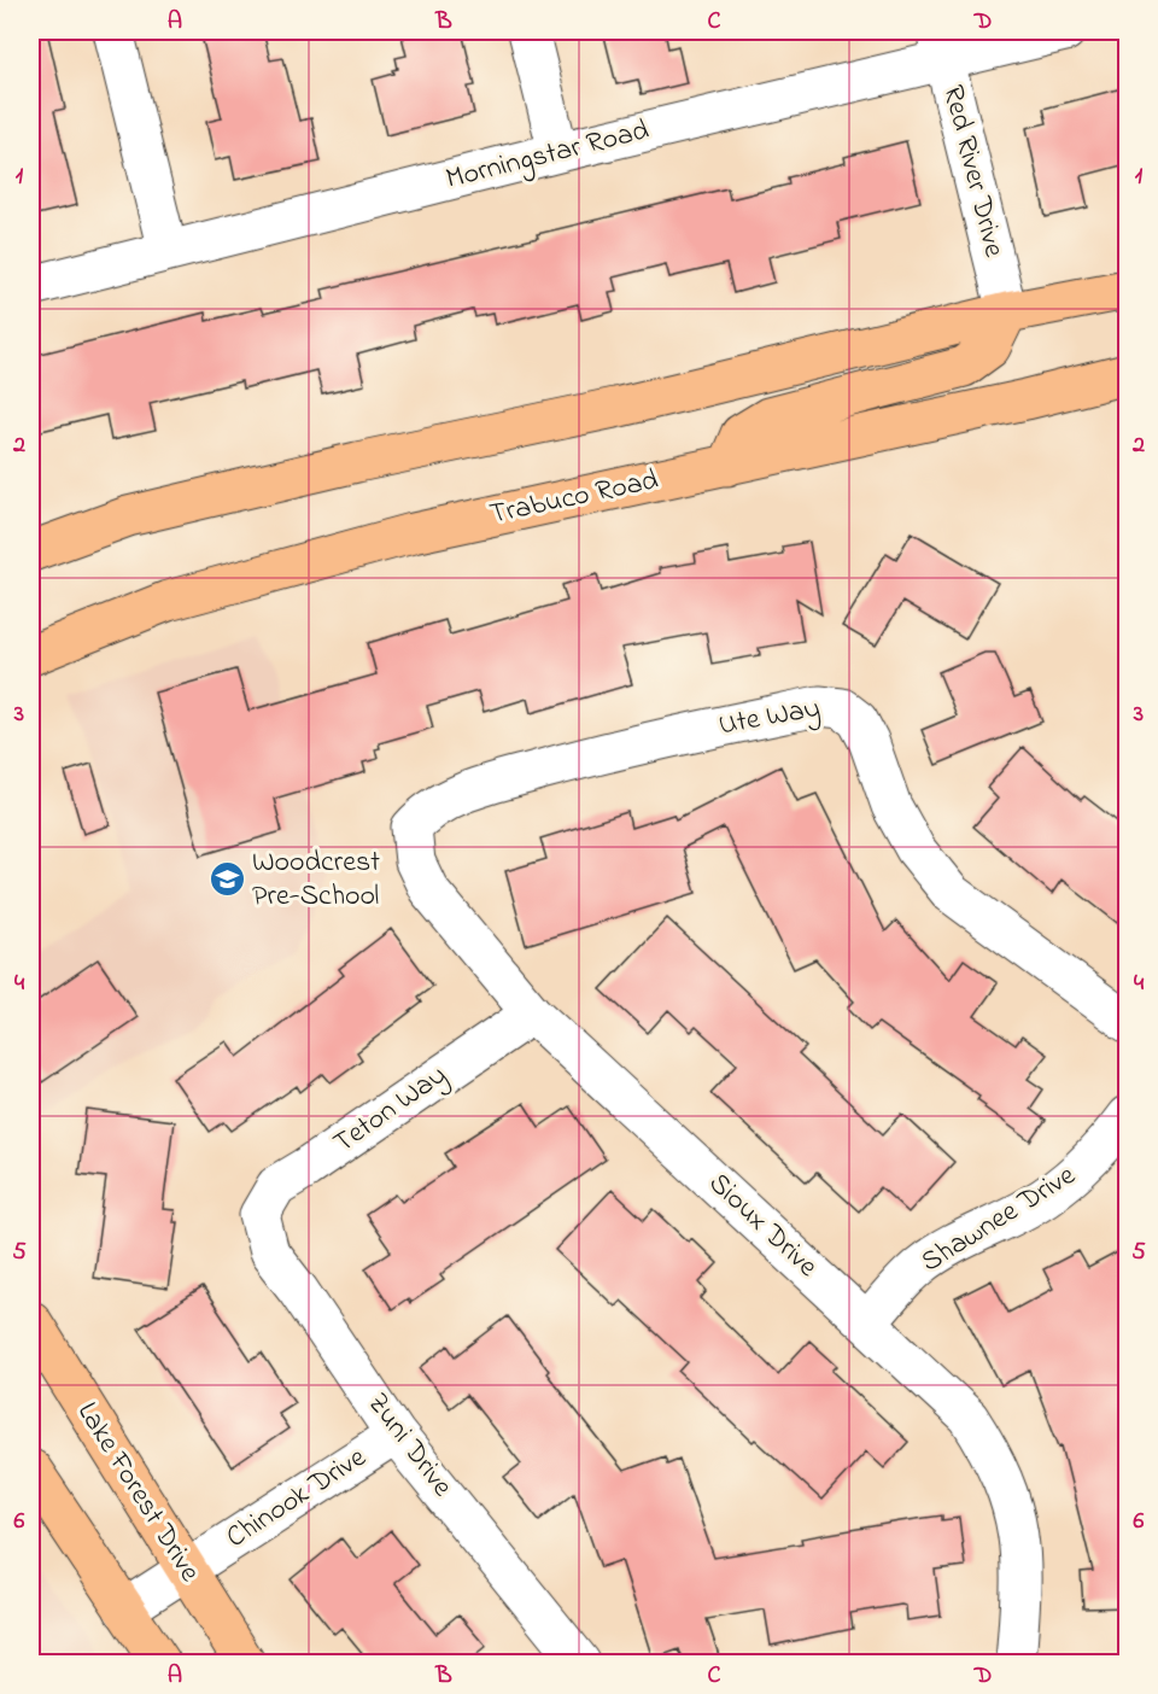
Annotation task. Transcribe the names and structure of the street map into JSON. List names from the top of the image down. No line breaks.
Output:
{"streets":{"main road":["Trabuco Road","Lake Forest Drive"],"street":["Morningstar Road","Red River Drive","Ute Way","Teton Way","Shawnee Drive","Sioux Drive","Zuni Drive","Chinook Drive"]},"crossings":[["Morningstar Road","Red River Drive"],["Ute Way","Sioux Drive"],["Teton Way","Sioux Drive"],["Teton Way","Zuni Drive"],["Shawnee Drive","Sioux Drive"],["Zuni Drive","Chinook Drive"],["Lake Forest Drive","Chinook Drive"]],"places":{"school or university":["Woodcrest Pre-School"]},"grid":{"columns":["A","B","C","D"],"rows":["1","2","3","4","5","6"]}}
